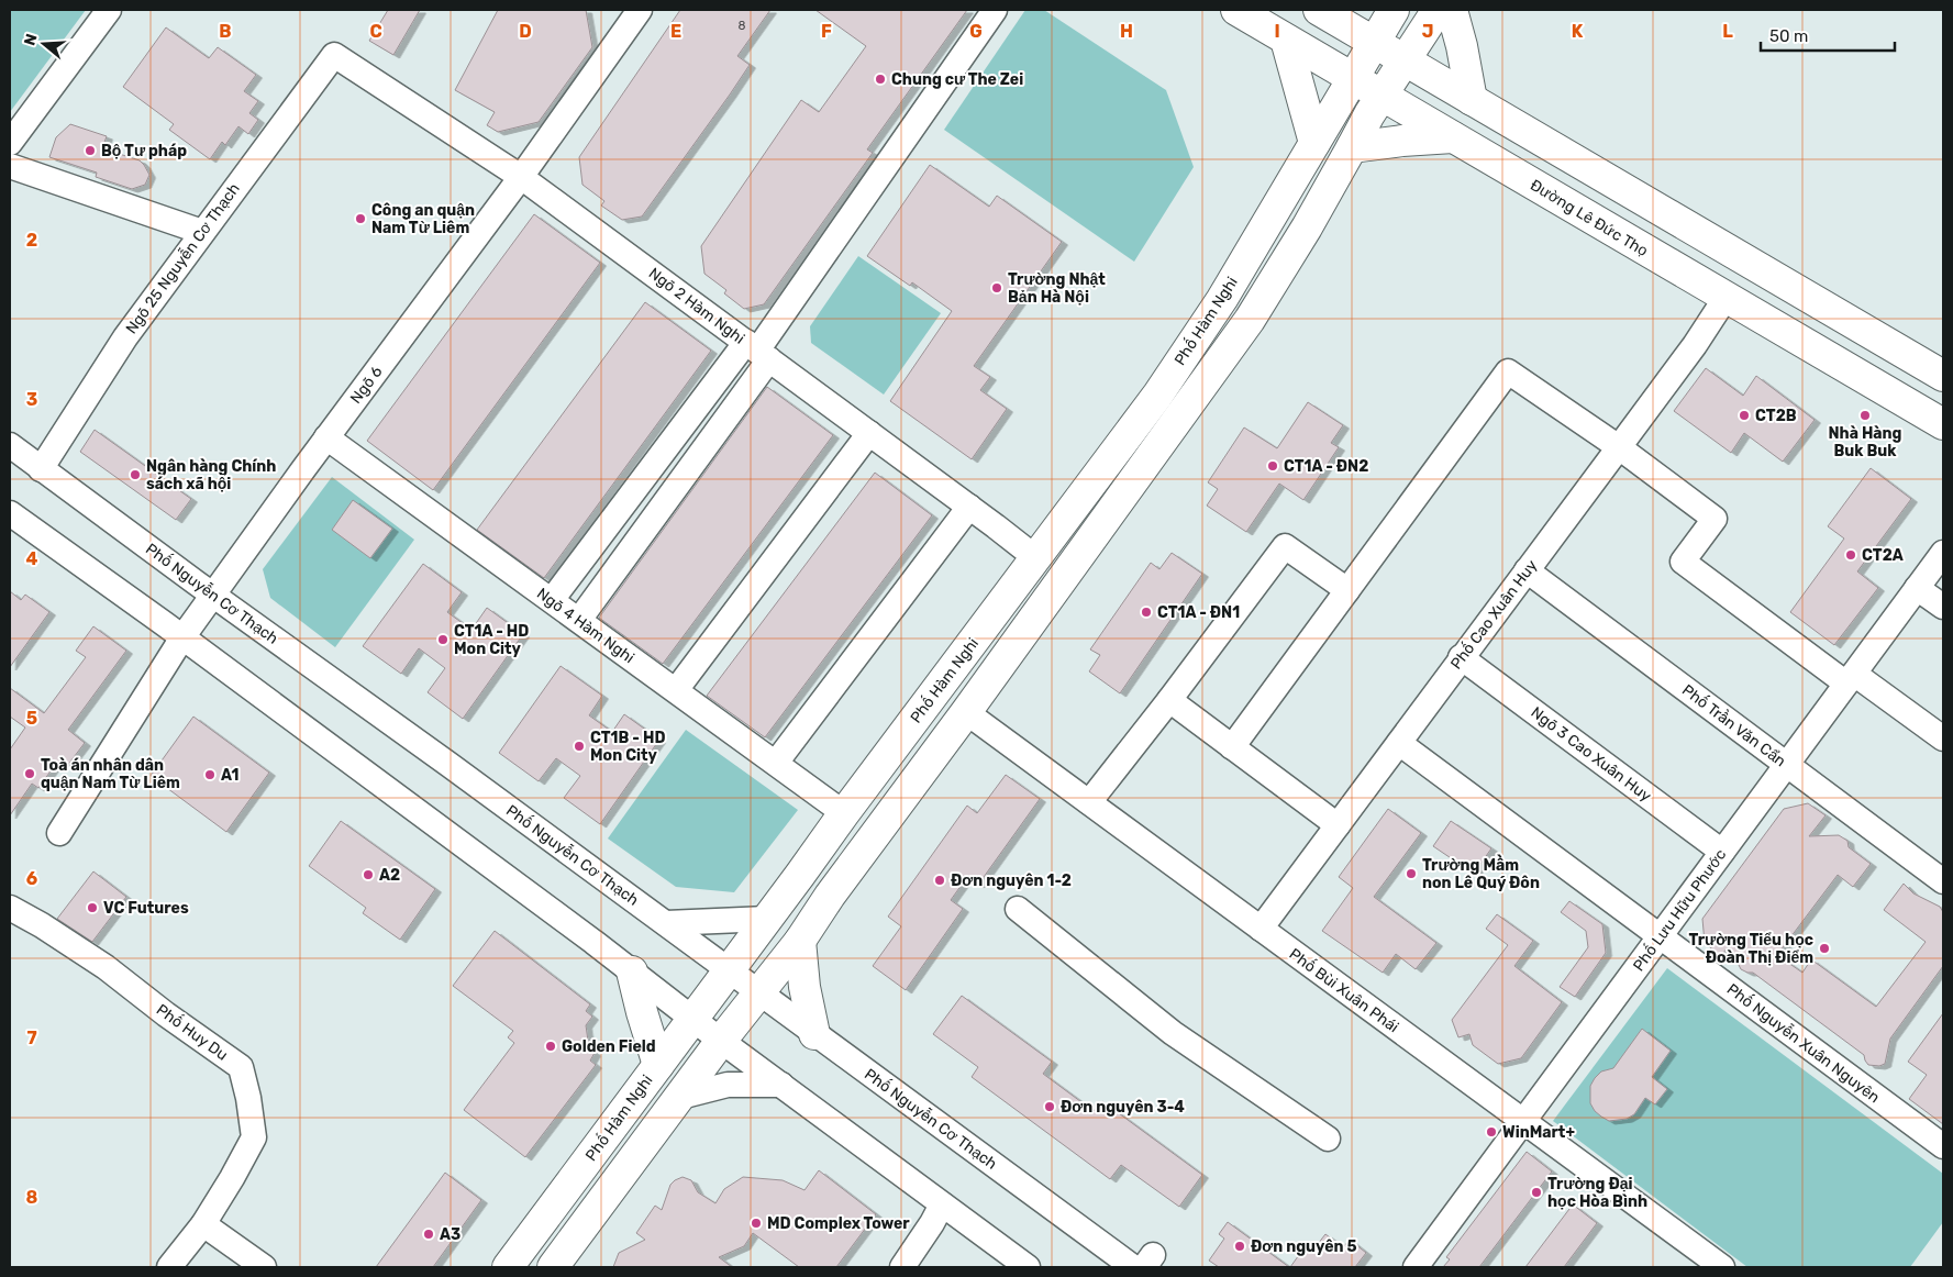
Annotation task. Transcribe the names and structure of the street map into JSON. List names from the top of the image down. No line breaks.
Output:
{"streets":{"main road":["Đường Lê Đức Thọ","Phố Hàm Nghi"],"street":["Ngõ 25 Nguyễn Cơ Thạch","Ngõ 2 Hàm Nghi","Ngõ 6","Phố Nguyễn Cơ Thạch","Phố Cao Xuân Huy","Ngõ 4 Hàm Nghi","Phố Trần Văn Cẩn","Ngõ 3 Cao Xuân Huy","Phố Lưu Hữu Phước","Phố Bùi Xuân Phái","Phố Huy Du","Phố Nguyễn Xuân Nguyên"]},"crossings":[["Đường Lê Đức Thọ","Phố Hàm Nghi"],["Đường Lê Đức Thọ","Phố Cao Xuân Huy"],["Ngõ 25 Nguyễn Cơ Thạch","Ngõ 2 Hàm Nghi"],["Ngõ 25 Nguyễn Cơ Thạch","Phố Nguyễn Cơ Thạch"],["Ngõ 2 Hàm Nghi","Phố Hàm Nghi"],["Ngõ 2 Hàm Nghi","Ngõ 6"],["Phố Hàm Nghi","Phố Nguyễn Cơ Thạch"],["Phố Hàm Nghi","Ngõ 4 Hàm Nghi"],["Ngõ 6","Phố Nguyễn Cơ Thạch"],["Ngõ 6","Ngõ 4 Hàm Nghi"],["Phố Cao Xuân Huy","Phố Trần Văn Cẩn"],["Phố Cao Xuân Huy","Ngõ 3 Cao Xuân Huy"],["Phố Cao Xuân Huy","Phố Bùi Xuân Phái"],["Phố Cao Xuân Huy","Phố Nguyễn Xuân Nguyên"],["Phố Trần Văn Cẩn","Phố Lưu Hữu Phước"],["Ngõ 3 Cao Xuân Huy","Phố Lưu Hữu Phước"],["Phố Lưu Hữu Phước","Phố Bùi Xuân Phái"],["Phố Lưu Hữu Phước","Phố Nguyễn Xuân Nguyên"]],"places":["Chung cư The Zei","Bộ Tư pháp","Công an quận Nam Từ Liêm","Trường Nhật Bản Hà Nội","CT2B","Nhà Hàng Buk Buk","CT1A - ĐN2","Ngân hàng Chính sách xã hội","CT2A","CT1A - ĐN1","CT1A - HD Mon City","CT1B - HD Mon City","Toà án nhân dân quận Nam Từ Liêm","A1","Trường Mầm non Lê Quý Đôn","A2","Đơn nguyên 1-2","VC Futures","Trường Tiểu học Đoàn Thị Điểm","Golden Field","Đơn nguyên 3-4","WinMart+","Trường Đại học Hòa Bình","MD Complex Tower","A3","Đơn nguyên 5"],"house_numbers":["8"],"scale_bar":"50 m","north":"left","grid":{"columns":["B","C","D","E","F","G","H","I","J","K","L"],"rows":["2","3","4","5","6","7","8"]}}
